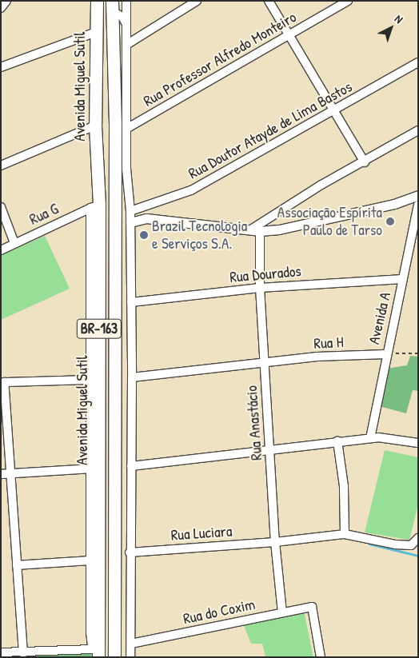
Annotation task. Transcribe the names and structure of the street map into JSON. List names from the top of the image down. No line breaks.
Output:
{"streets":{"main road":["Avenida Miguel Sutil","BR-163"],"street":["Rua Professor Alfredo Monteiro","Rua Doutor Atayde de Lima Bastos","Rua G","Rua Dourados","Avenida A","Rua H","Rua Anastácio","Rua Luciara","Rua do Coxim"]},"crossings":[["Avenida Miguel Sutil","Rua G"],["Rua Dourados","Avenida A"],["Rua Dourados","Rua Anastácio"],["Avenida A","Rua H"],["Rua H","Rua Anastácio"],["Rua Anastácio","Rua Luciara"],["Rua Anastácio","Rua do Coxim"]],"places":["Associação Espírita Paulo de Tarso","Brazil Tecnologia e Serviços S.A."],"north":"top right"}
